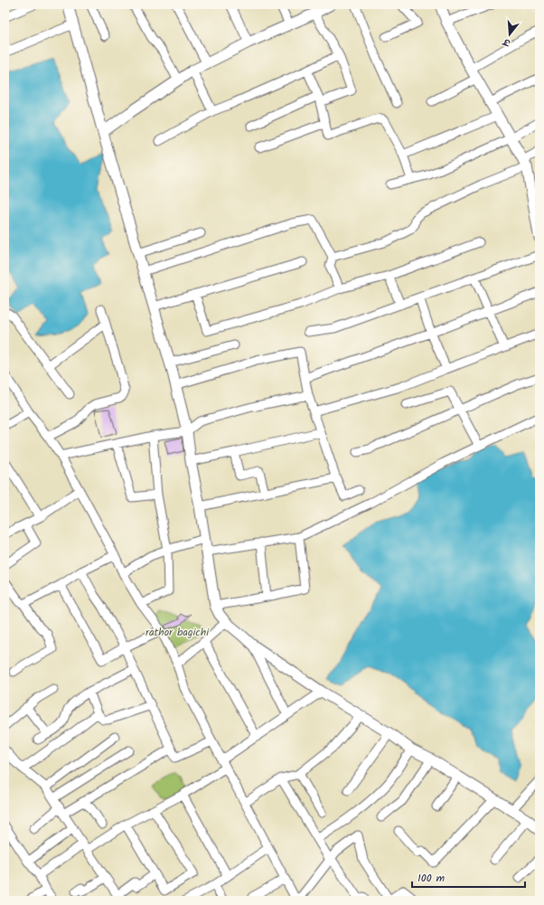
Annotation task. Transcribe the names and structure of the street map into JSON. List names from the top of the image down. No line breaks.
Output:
{"parks":["rathor bagichi"],"scale_bar":"100 m","north":"bottom"}
